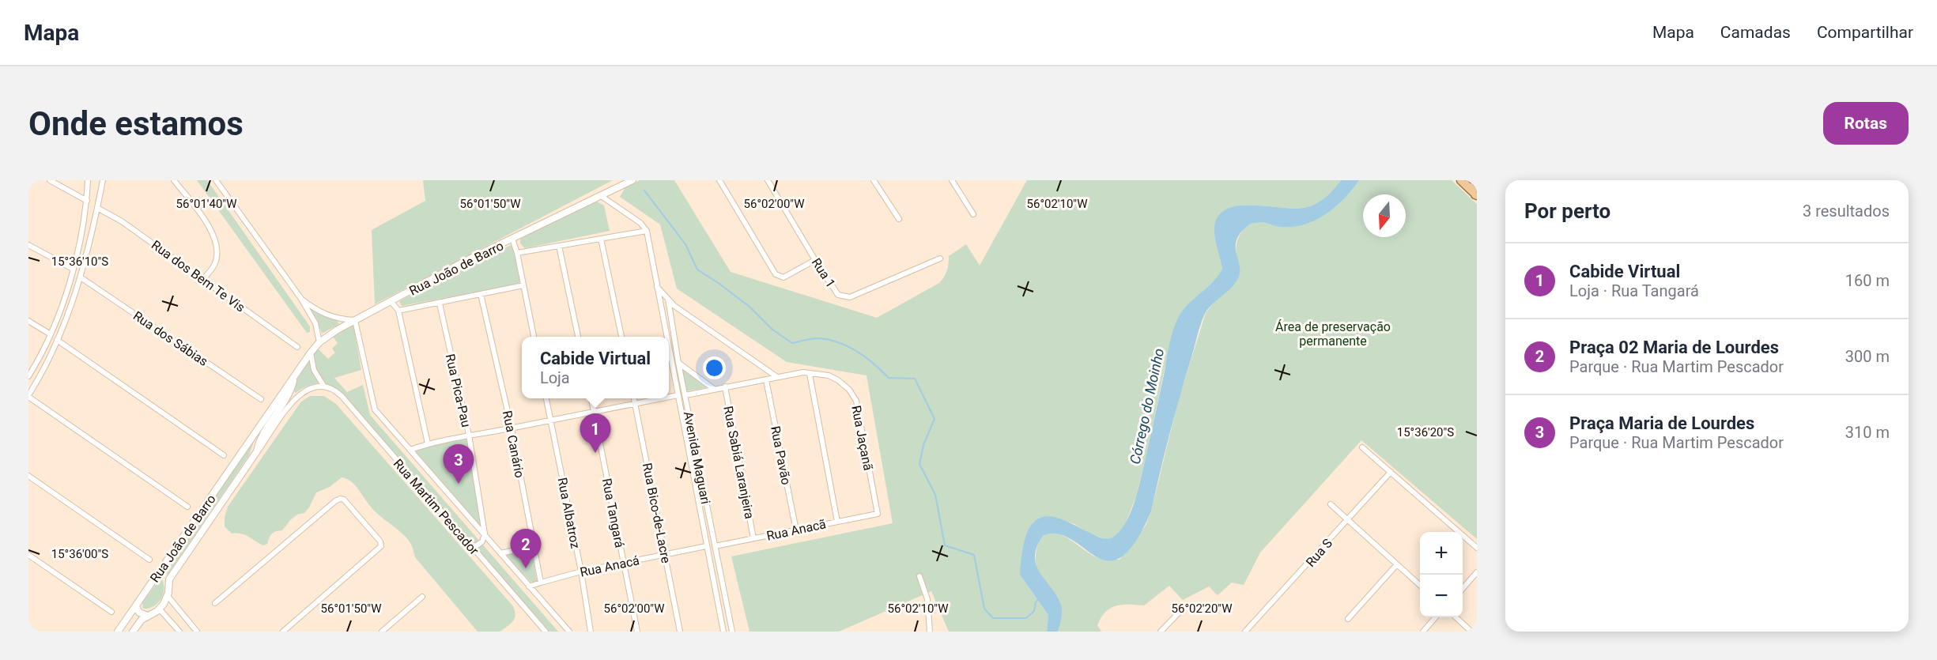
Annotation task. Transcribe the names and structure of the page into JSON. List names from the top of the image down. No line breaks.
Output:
{"streets":{"street":["Rua João de Barro","Rua 1","Rua dos Bem Te Vis","Rua dos Sábias","Rua Pica-Pau","Rua Jaçanã","Rua Canário","Rua Pavão","Avenida Maguari","Rua Sabiá Laranjeira","Rua Martim Pescador","Rua Albatroz","Rua Tangará","Rua Bico-de-Lacre","Rua Anacã","Rua S","Rua Anacá"]},"crossings":[["Rua João de Barro","Rua Martim Pescador"],["Rua Pica-Pau","Rua Martim Pescador"],["Rua Jaçanã","Rua Anacã"],["Rua Canário","Rua Anacá"],["Rua Pavão","Rua Anacã"],["Avenida Maguari","Rua Anacã"],["Avenida Maguari","Rua Anacá"],["Rua Sabiá Laranjeira","Rua Anacã"],["Rua Albatroz","Rua Anacá"],["Rua Tangará","Rua Anacá"],["Rua Bico-de-Lacre","Rua Anacá"]],"water":["Córrego do Moinho"],"parks":["Área de preservação permanente"],"north":"bottom","page":{"header":"Mapa","nav":["Mapa","Camadas","Compartilhar"],"buttons":"Rotas","title":"Onde estamos","heading":["Por perto","3 resultados"],"list":[{"mark":"1","name":"Cabide Virtual","note":"Loja · Rua Tangará","value":"160 m"},{"mark":"2","name":"Praça 02 Maria de Lourdes","note":"Parque · Rua Martim Pescador","value":"300 m"},{"mark":"3","name":"Praça Maria de Lourdes","note":"Parque · Rua Martim Pescador","value":"310 m"}],"popup":["Cabide Virtual","Loja"],"pins":["1","3","2"],"map_buttons":["+","−"]},"coordinates":["56°01'40\"W","56°01'50\"W","56°02'00\"W","56°02'10\"W","15°36'10\"S","15°36'20\"S","15°36'00\"S","56°02'20\"W"]}
